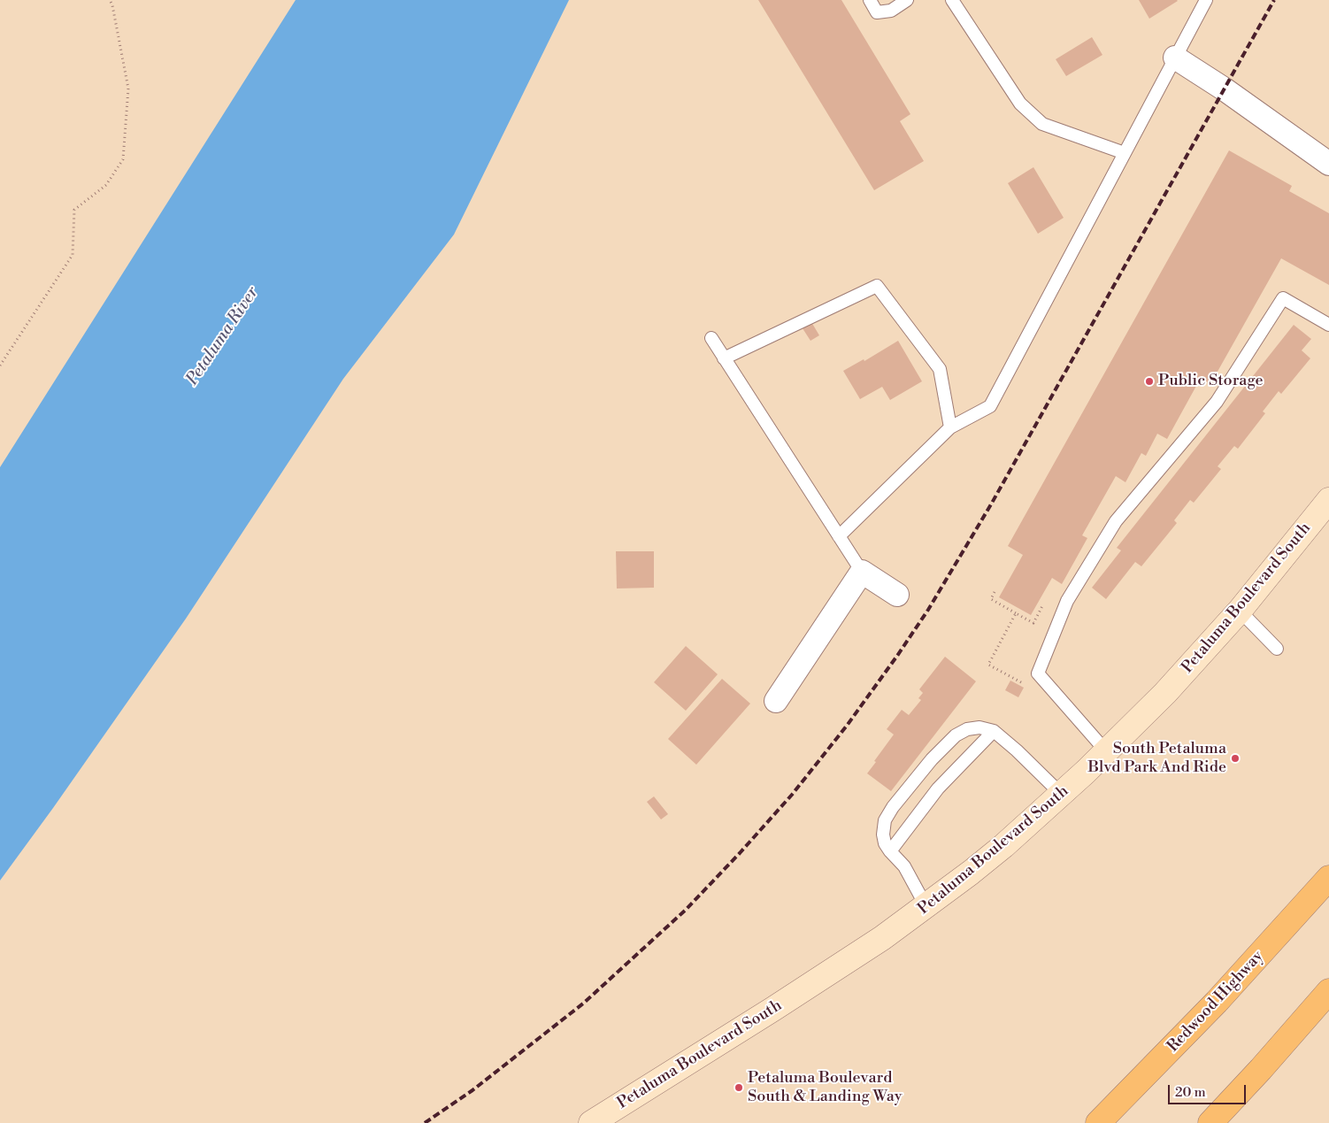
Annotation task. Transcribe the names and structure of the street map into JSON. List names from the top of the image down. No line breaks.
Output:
{"streets":{"highway":["Redwood Highway"],"main road":["Petaluma Boulevard South"]},"water":["Petaluma River"],"places":["Public Storage","South Petaluma Blvd Park And Ride","Petaluma Boulevard South & Landing Way"],"scale_bar":"20 m"}
